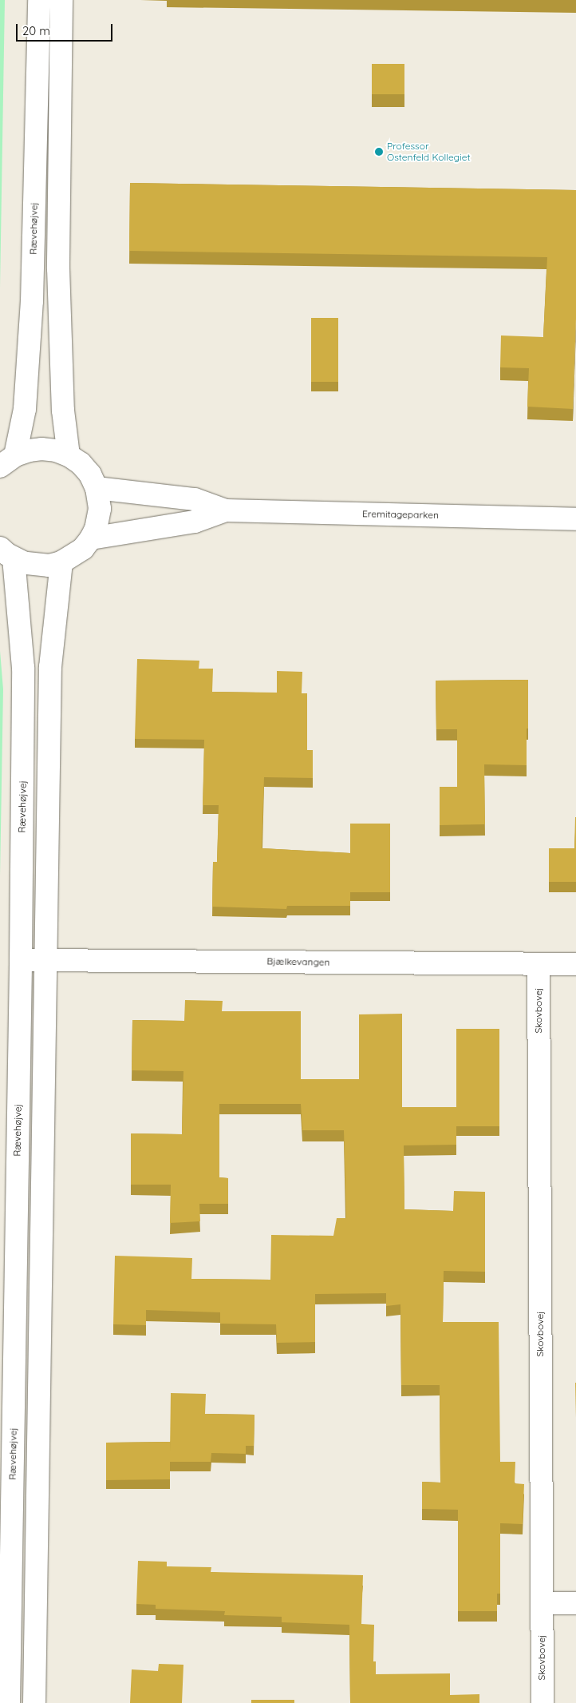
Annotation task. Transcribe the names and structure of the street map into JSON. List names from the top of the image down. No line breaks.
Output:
{"streets":{"street":["Rævehøjvej","Eremitageparken","Bjælkevangen","Skovbovej"]},"crossings":[["Rævehøjvej","Bjælkevangen"],["Bjælkevangen","Skovbovej"]],"places":["Professor Ostenfeld Kollegiet"],"scale_bar":"20 m"}
